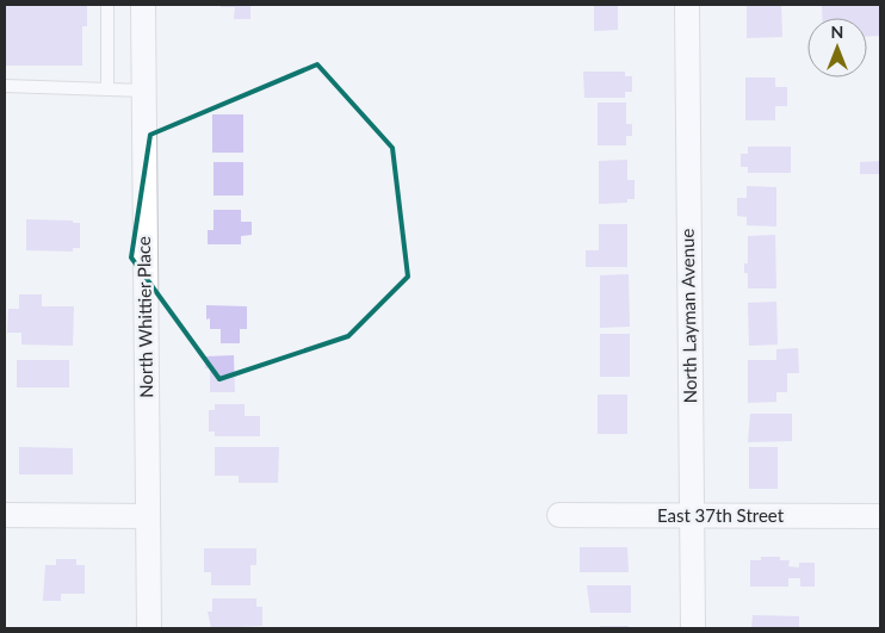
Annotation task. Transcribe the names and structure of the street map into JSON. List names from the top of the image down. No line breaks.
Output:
{"streets":{"street":["North Layman Avenue","North Whittier Place","East 37th Street"]},"crossings":[["North Layman Avenue","East 37th Street"]],"north":"top"}
